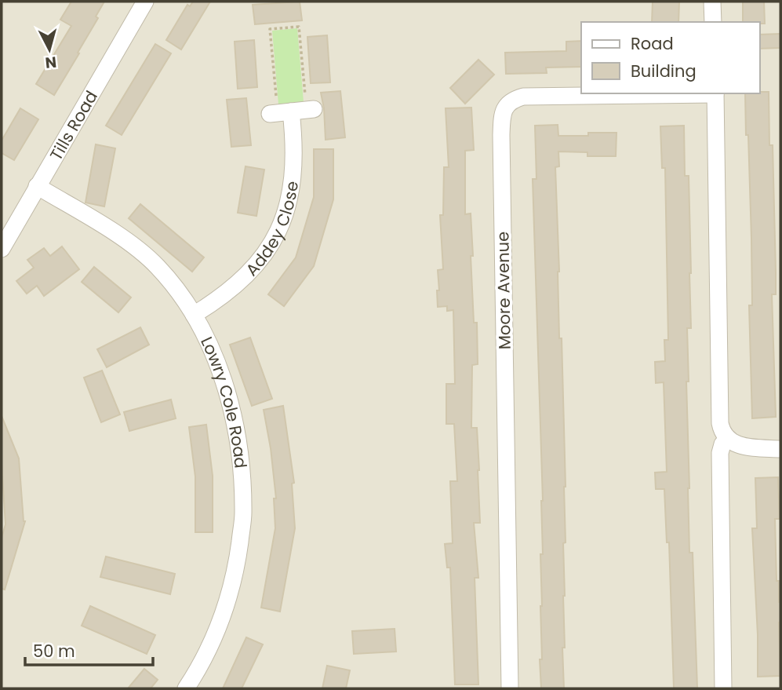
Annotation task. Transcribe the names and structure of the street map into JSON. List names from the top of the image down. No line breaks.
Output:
{"streets":{"street":["Tills Road","Addey Close","Moore Avenue","Lowry Cole Road"]},"crossings":[["Tills Road","Lowry Cole Road"],["Addey Close","Lowry Cole Road"]],"legend":["Road","Building"],"scale_bar":"50 m","north":"bottom"}
